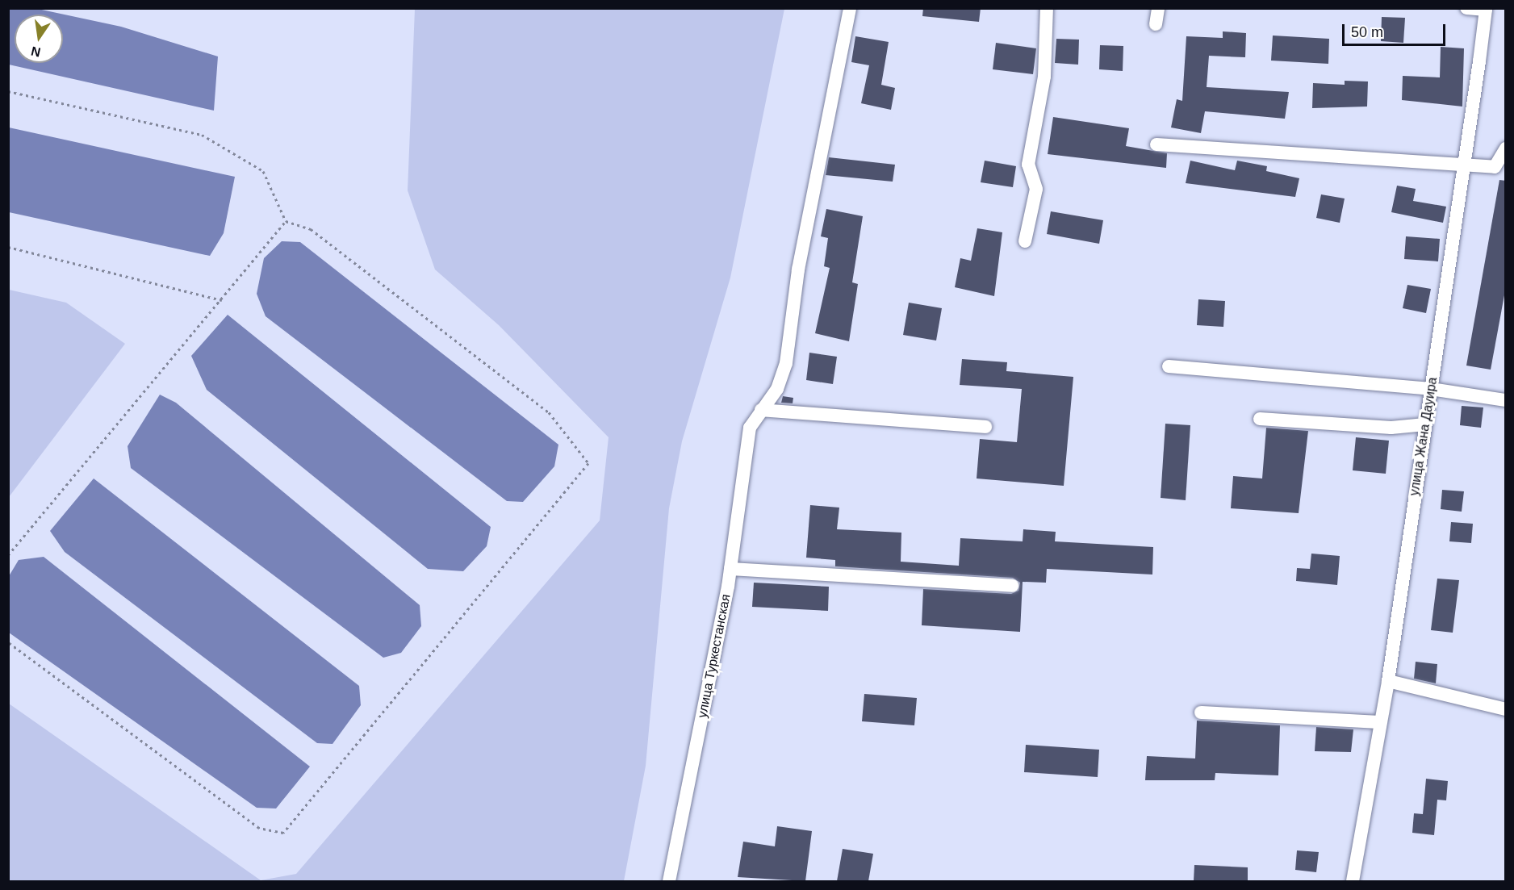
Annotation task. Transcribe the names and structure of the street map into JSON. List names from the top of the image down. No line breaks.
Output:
{"streets":{"street":["улица Жана Дауира","улица Туркестанская"]},"scale_bar":"50 m","north":"bottom"}
